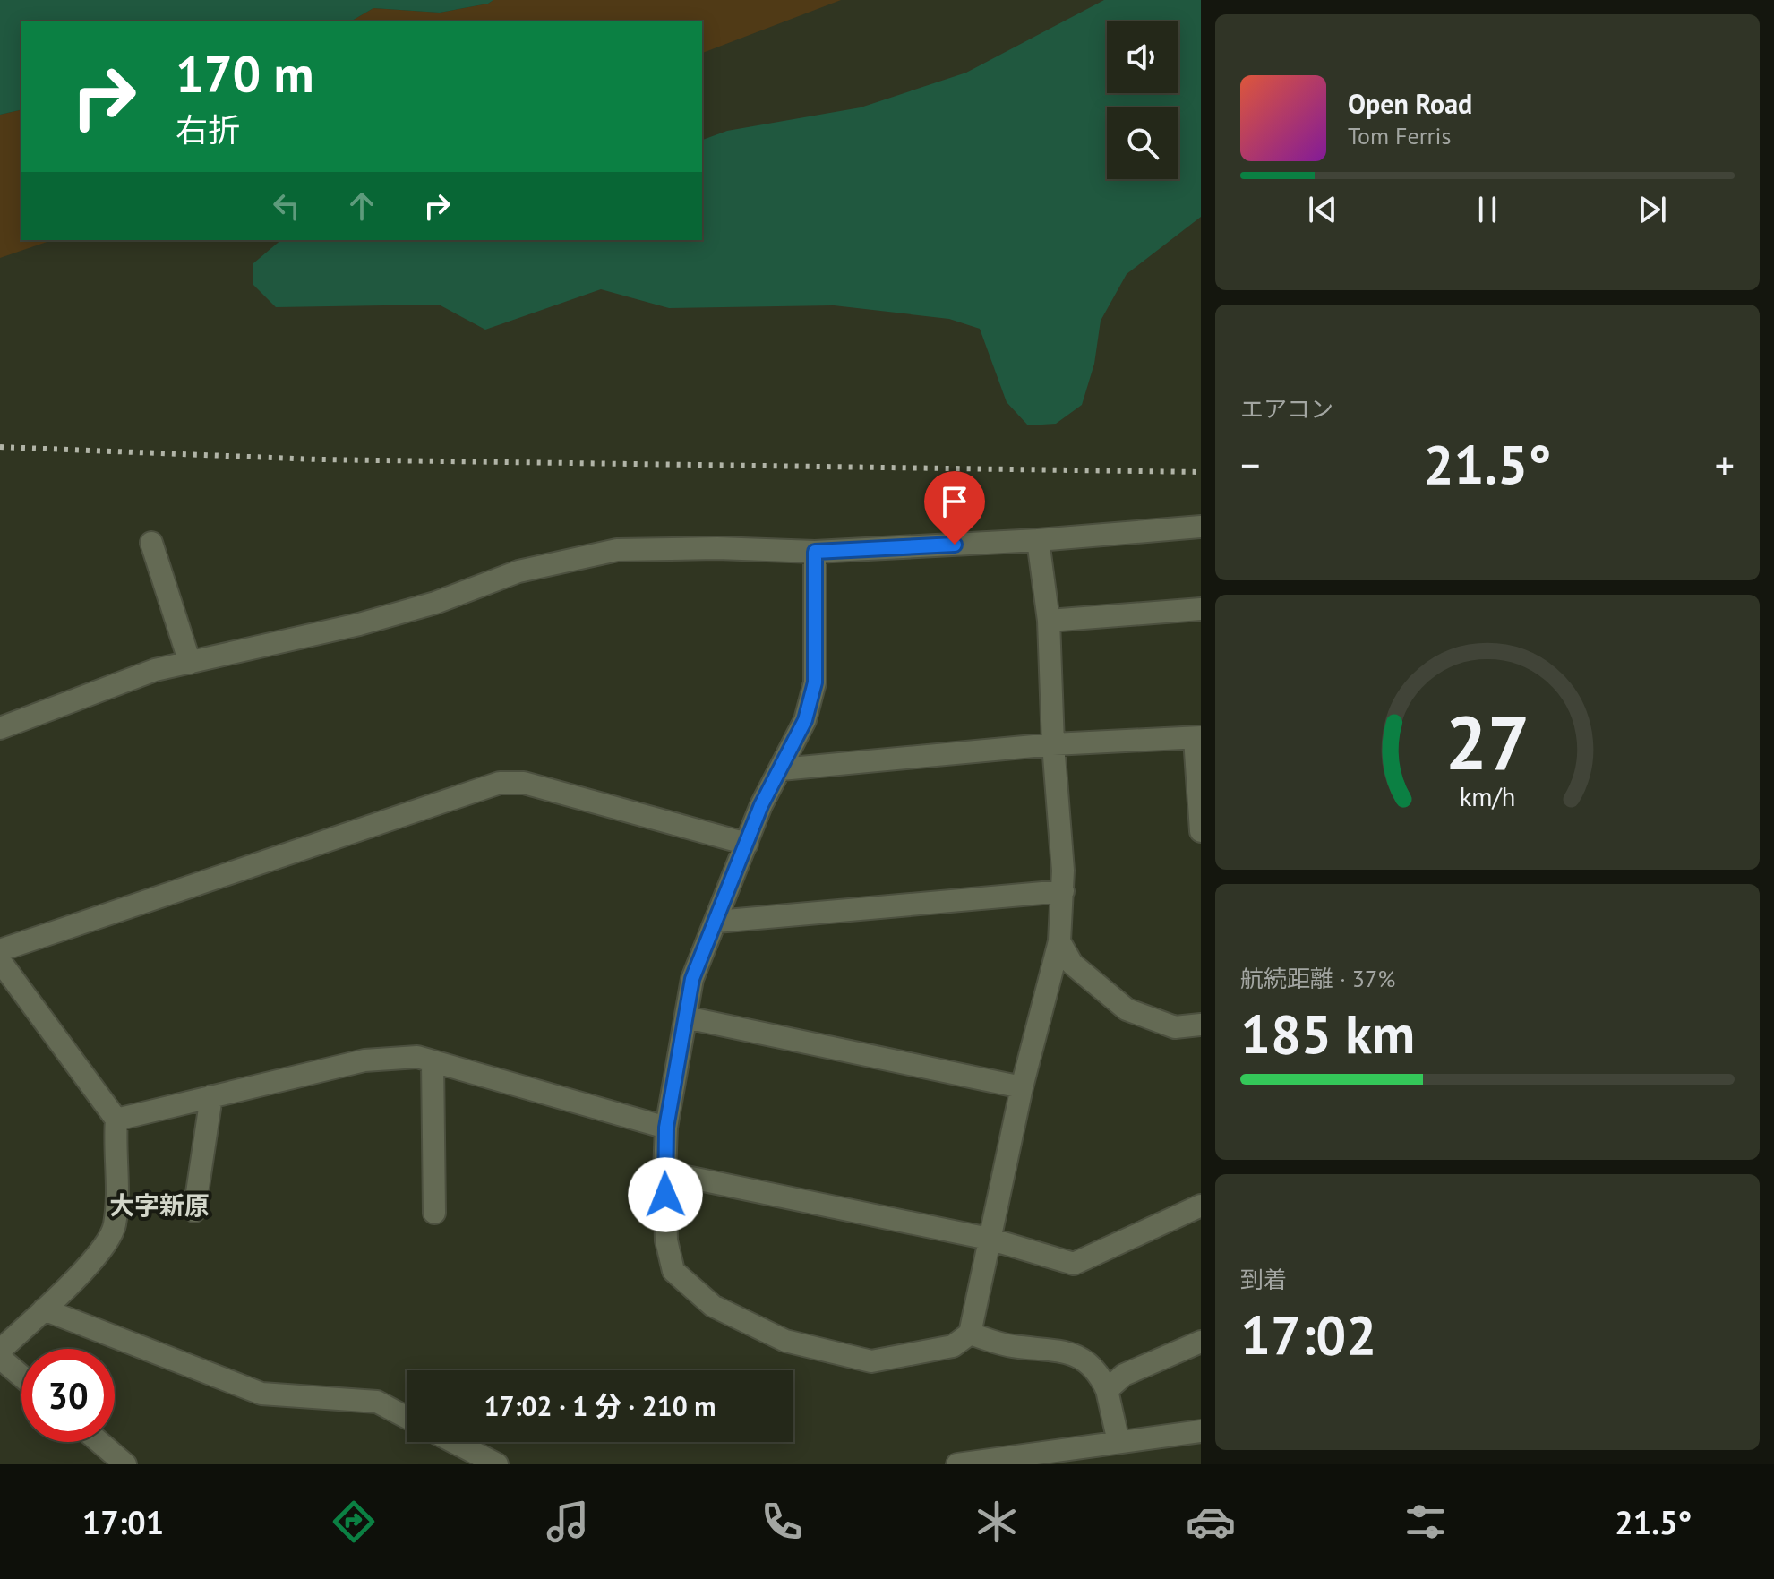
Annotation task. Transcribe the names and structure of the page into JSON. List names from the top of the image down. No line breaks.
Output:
{"districts":["大字新原"],"page":{"turn":["170 m","右折"],"song":["Open Road","Tom Ferris"],"tile":["エアコン",["航続距離 · 37%","185 km"],["到着","17:02"]],"heat":["−","21.5°","+"],"limit":"30","trip":"17:02 · 1 分 · 210 m","tabs":["17:01","21.5°"],"gauge":["27","km/h"]}}
